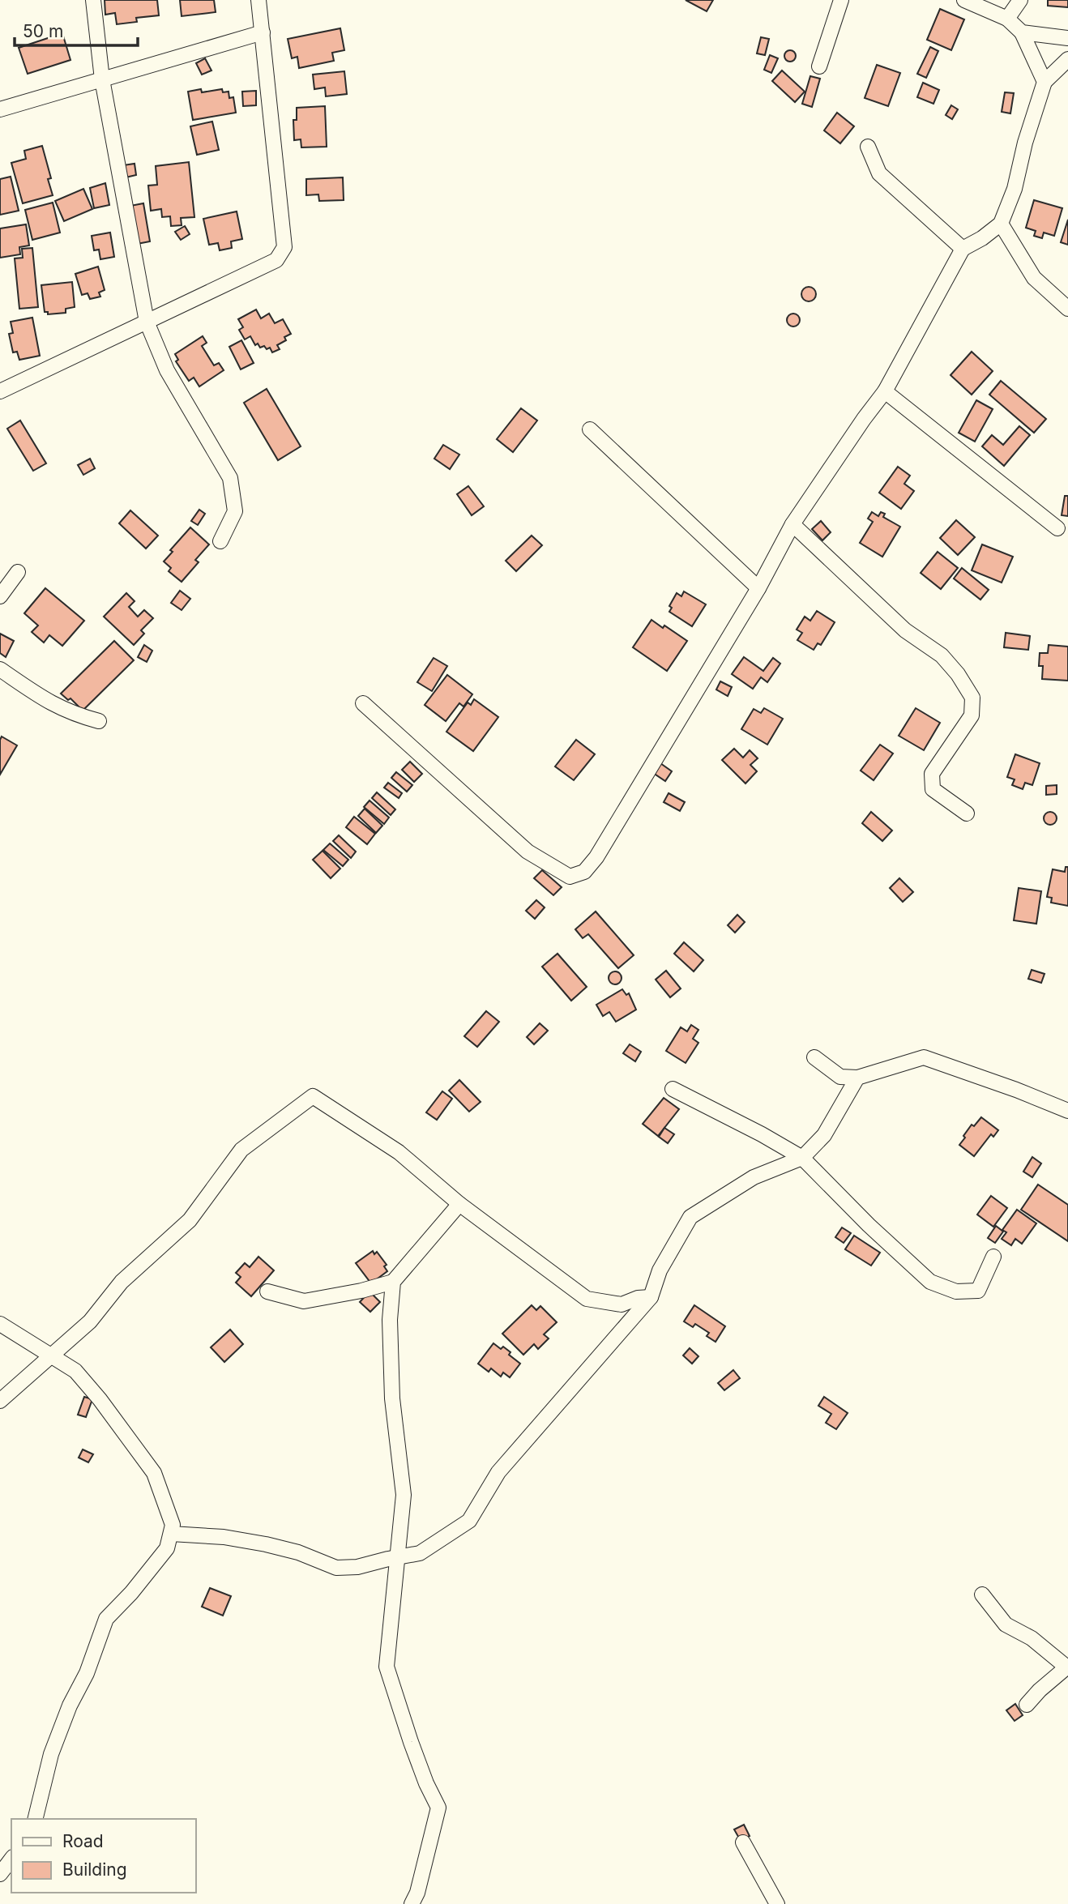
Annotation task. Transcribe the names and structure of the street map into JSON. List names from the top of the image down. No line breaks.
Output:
{"legend":["Road","Building"],"scale_bar":"50 m"}
